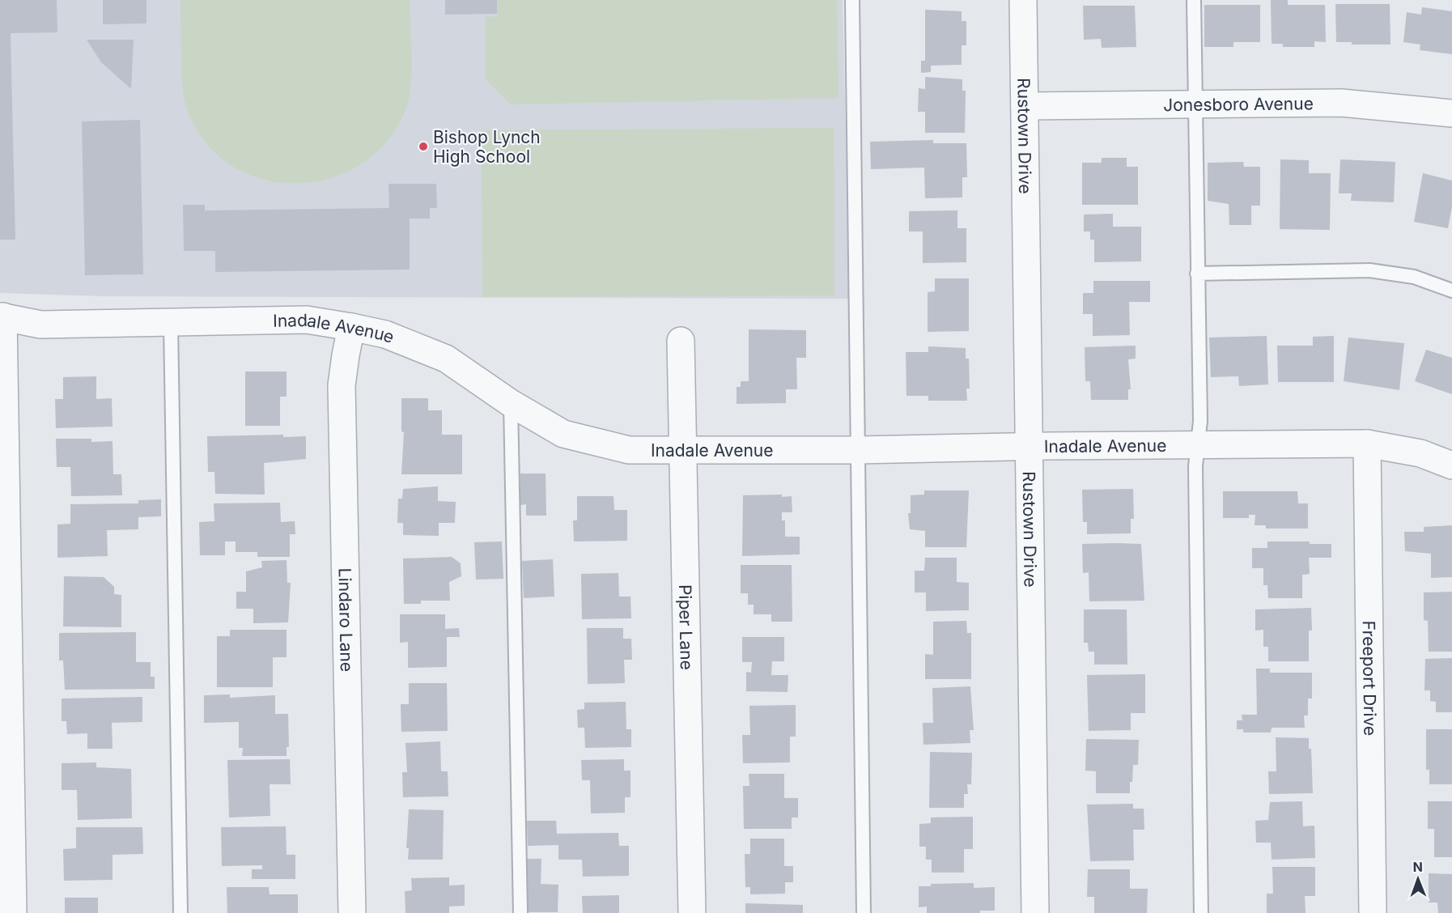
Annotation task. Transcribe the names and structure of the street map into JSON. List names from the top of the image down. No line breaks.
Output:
{"streets":{"street":["Jonesboro Avenue","Rustown Drive","Inadale Avenue","Lindaro Lane","Piper Lane","Freeport Drive"]},"crossings":[["Jonesboro Avenue","Rustown Drive"],["Rustown Drive","Inadale Avenue"],["Inadale Avenue","Lindaro Lane"],["Inadale Avenue","Piper Lane"],["Inadale Avenue","Freeport Drive"]],"places":["Bishop Lynch High School"],"north":"top"}
